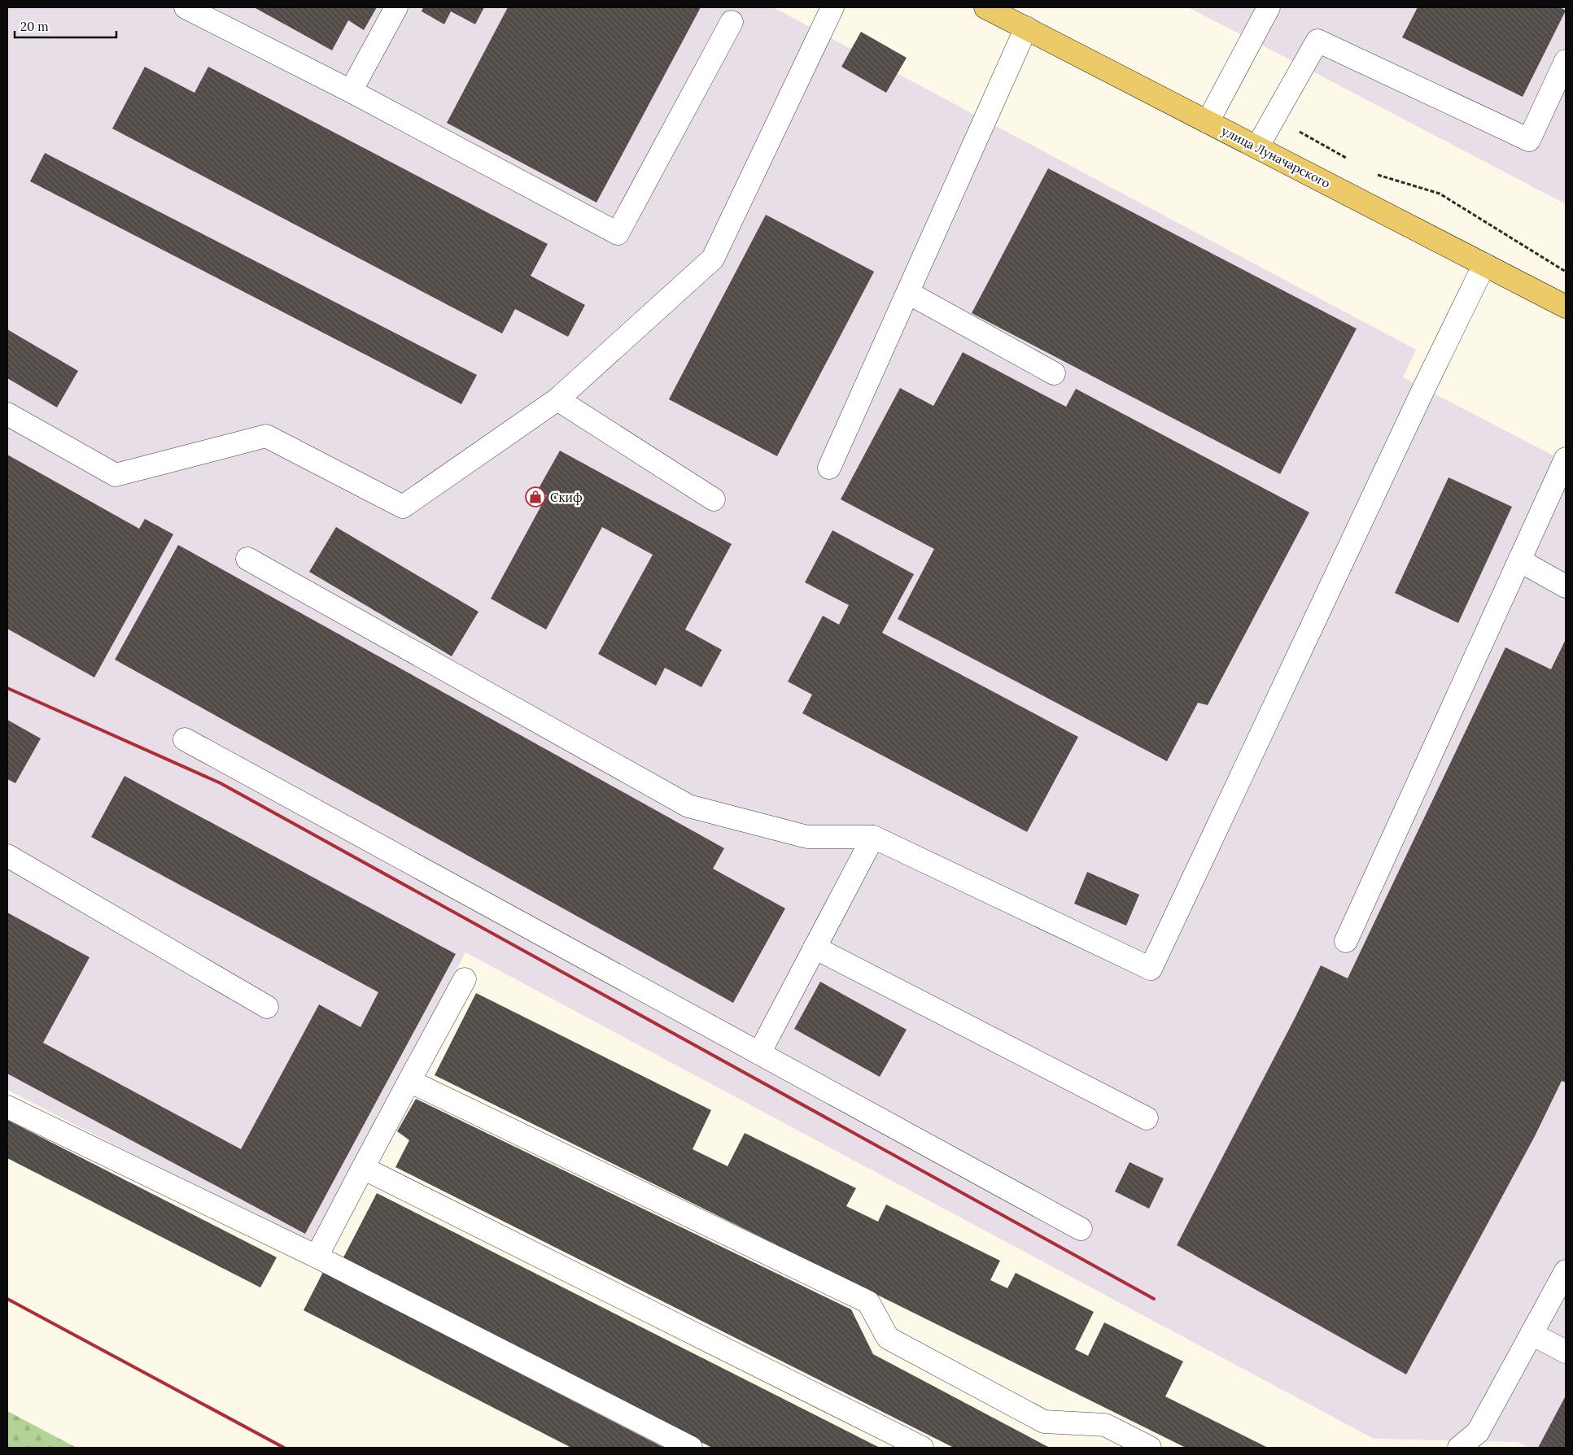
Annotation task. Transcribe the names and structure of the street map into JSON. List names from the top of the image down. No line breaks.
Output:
{"streets":{"main road":["улица Луначарского"]},"places":{"shop":["Скиф"]},"scale_bar":"20 m"}
